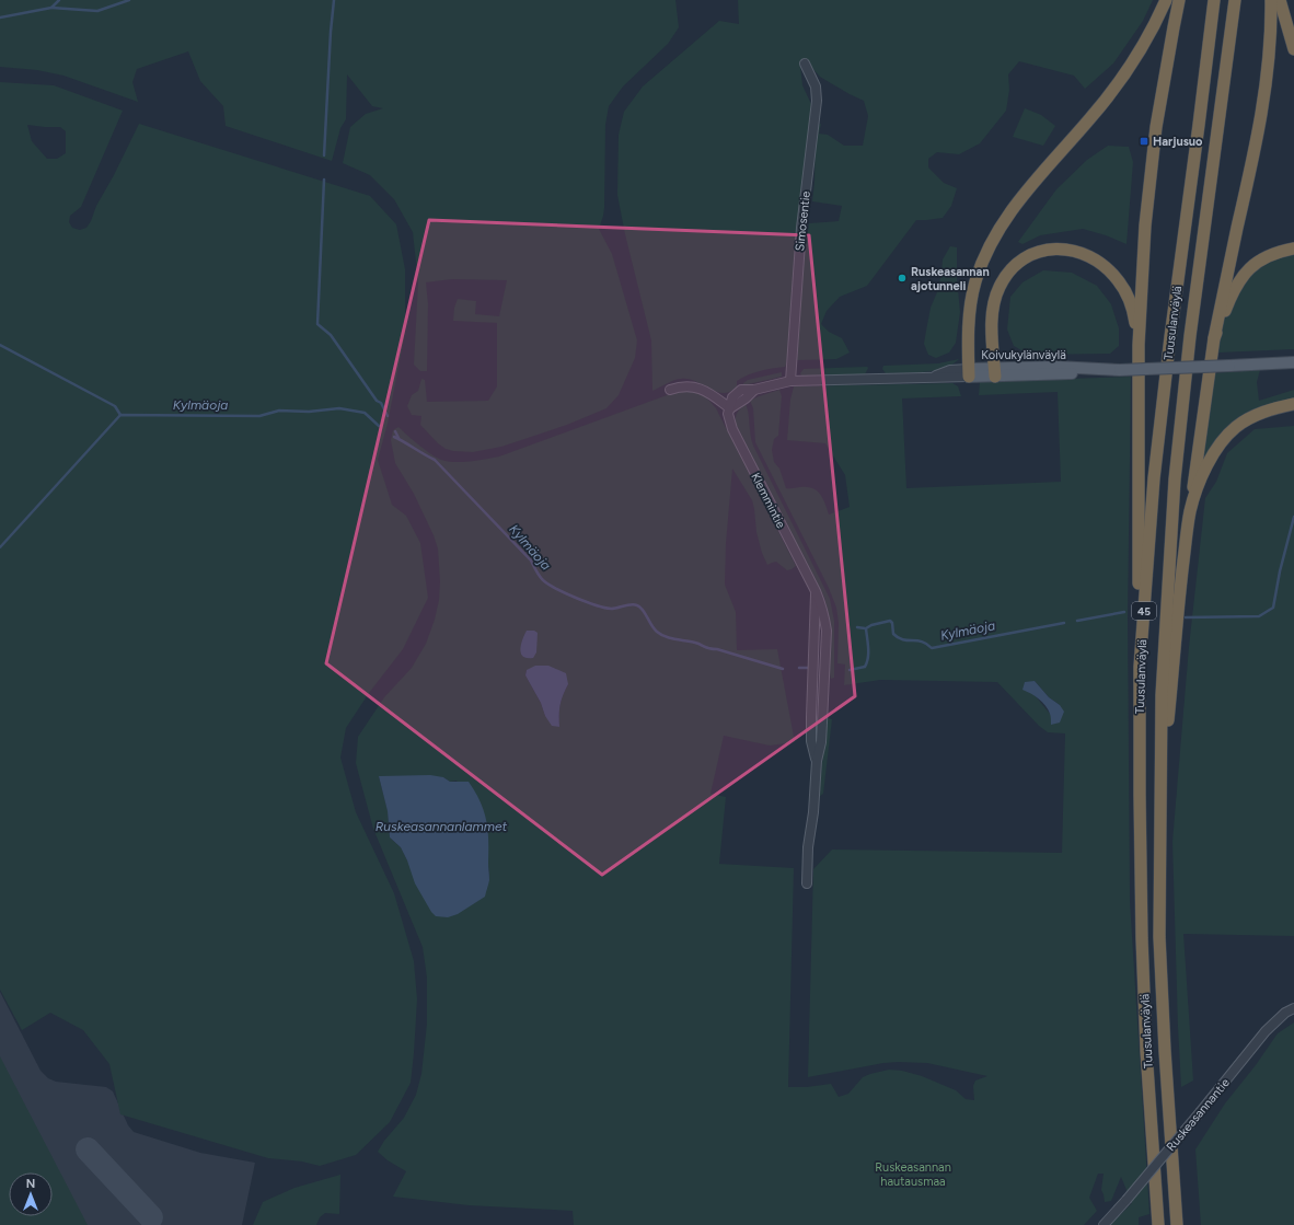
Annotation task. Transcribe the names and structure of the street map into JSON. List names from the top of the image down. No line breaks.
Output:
{"streets":{"highway":["Tuusulanväylä","45"],"main road":["Koivukylänväylä"],"street":["Simosentie","Klemmintie","Ruskeasannantie"]},"crossings":[["Simosentie","Koivukylänväylä"],["Koivukylänväylä","Klemmintie"]],"water":["Kylmäoja","Ruskeasannanlammet"],"parks":["Ruskeasannan hautausmaa"],"places":{"transit":["Harjusuo"],"other":["Ruskeasannan ajotunneli"]},"north":"top"}
